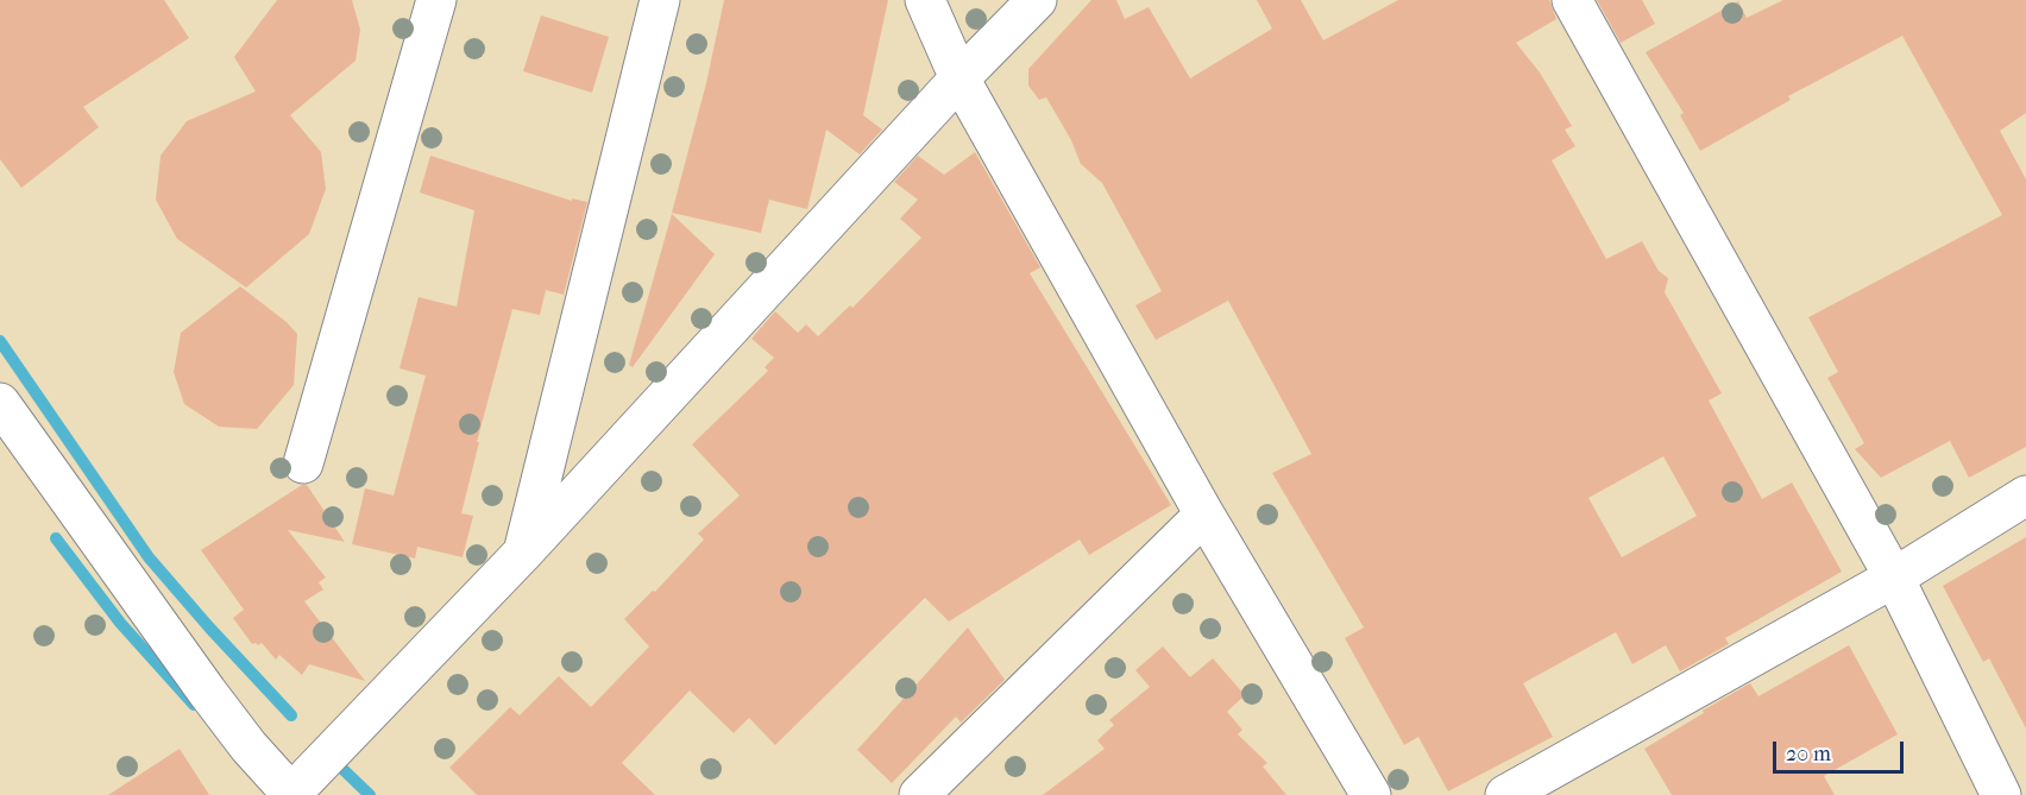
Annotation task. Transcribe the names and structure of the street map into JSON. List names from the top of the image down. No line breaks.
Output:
{"scale_bar":"20 m"}
